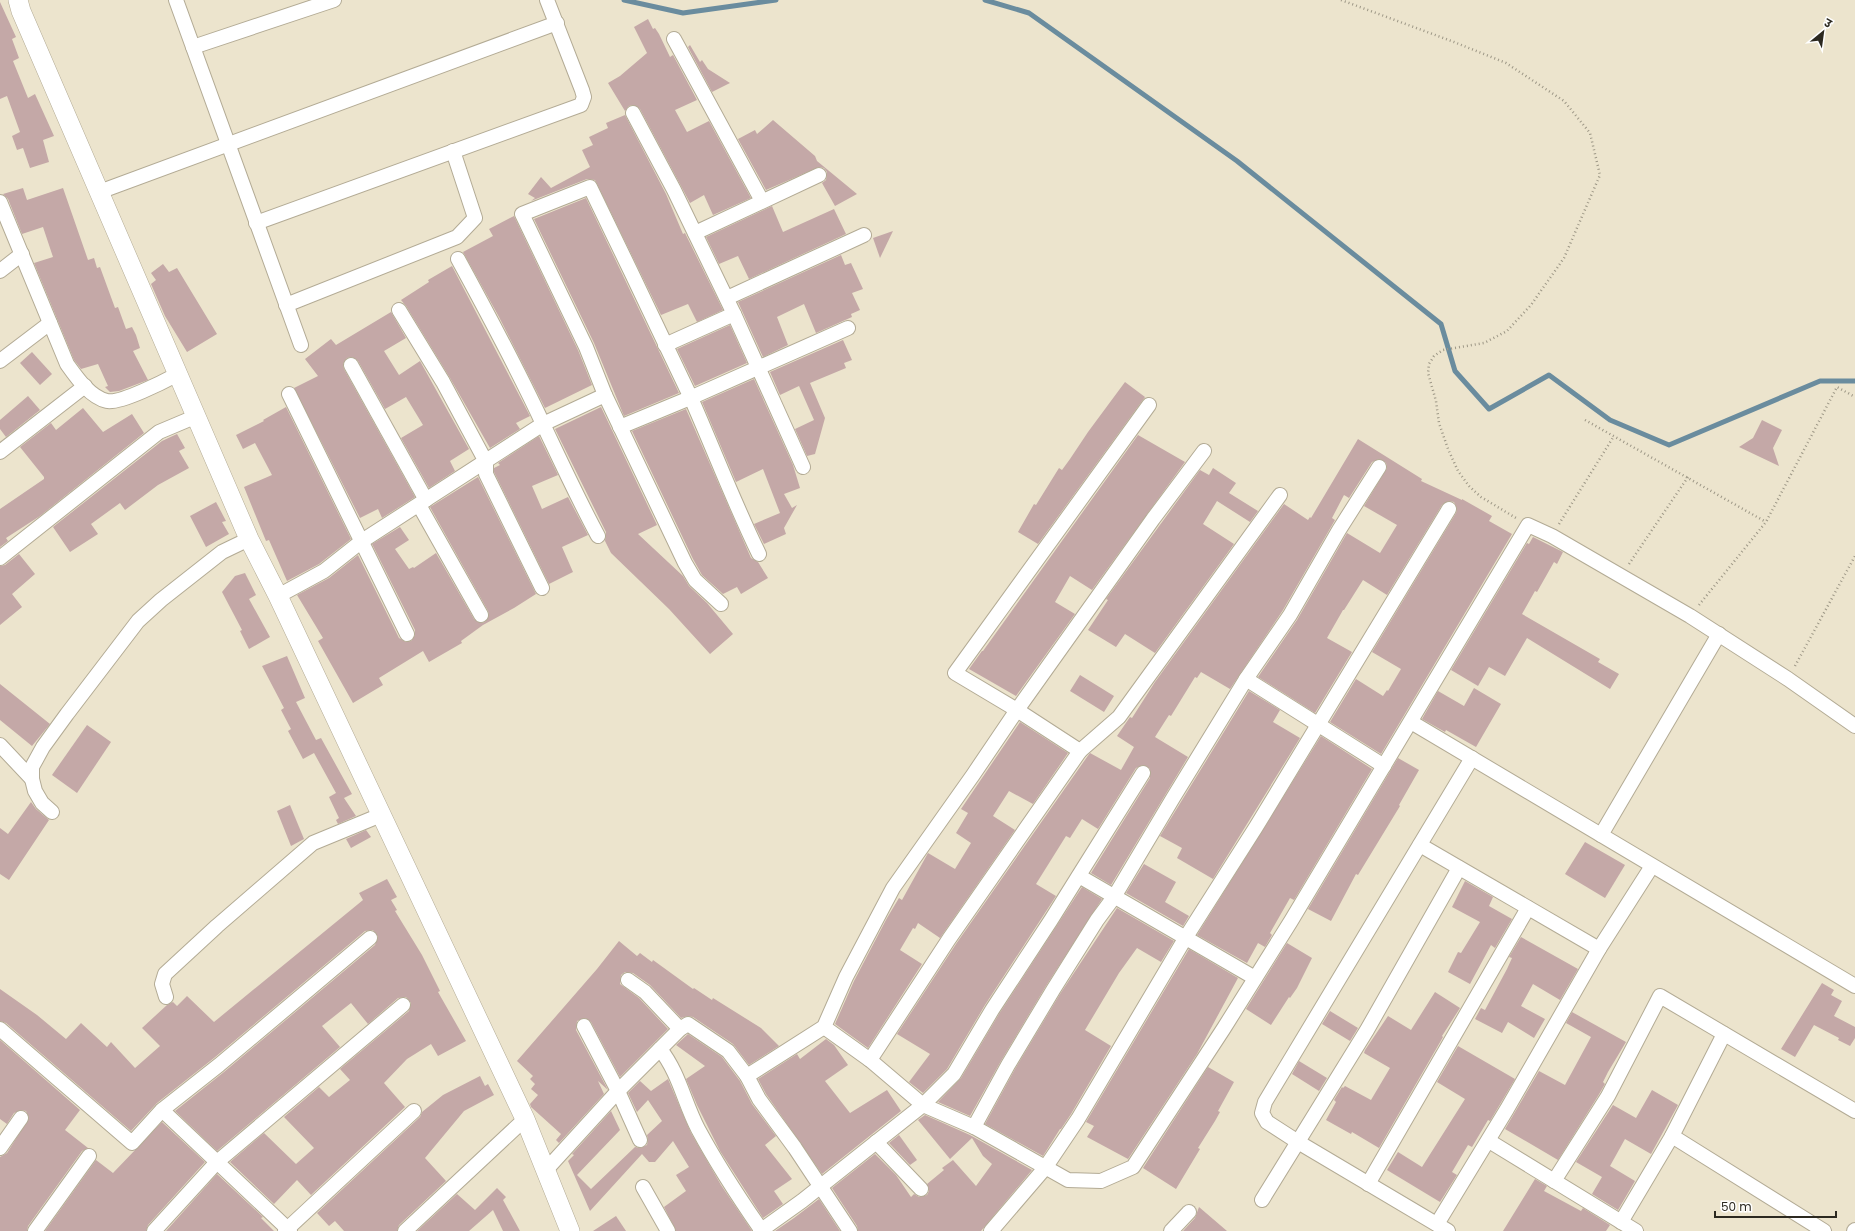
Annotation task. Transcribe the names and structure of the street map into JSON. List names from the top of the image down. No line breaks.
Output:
{"scale_bar":"50 m","north":"top right"}
